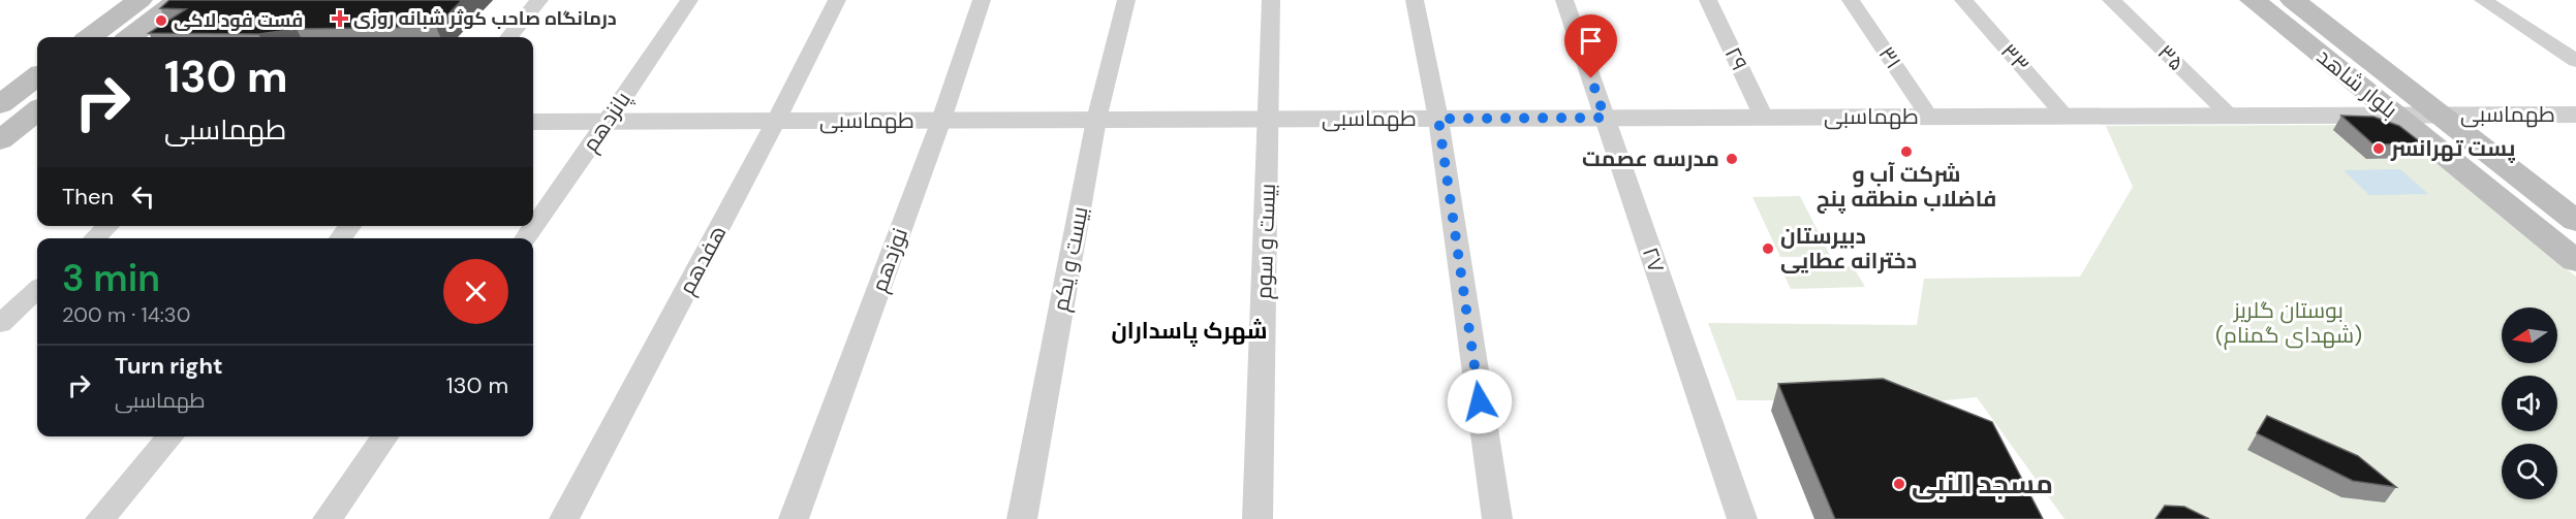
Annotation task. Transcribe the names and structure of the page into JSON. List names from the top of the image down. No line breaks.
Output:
{"streets":{"main road":["بلوار شاهد"],"street":["۳۱","۳۳","۳۵","۲۹","طهماسبی","پانزدهم","بیست و سوم","بیست و یکم","هفدهم","نوزدهم","۲۷"]},"crossings":[["۳۱","طهماسبی"],["۳۳","طهماسبی"],["۳۵","طهماسبی"],["۲۹","طهماسبی"],["بلوار شاهد","طهماسبی"],["طهماسبی","پانزدهم"],["طهماسبی","بیست و سوم"],["طهماسبی","بیست و یکم"],["طهماسبی","هفدهم"],["طهماسبی","نوزدهم"],["طهماسبی","۲۷"]],"districts":["شهرک پاسداران"],"parks":["بوستان گلریز (شهدای گمنام)"],"places":{"health":["درمانگاه صاحب کوثر شبانه روزی"],"other":["فست فود لاکی","پست تهرانسر","شرکت آب و فاضلاب منطقه پنج","مدرسه عصمت","دبیرستان دخترانه عطایی","مسجد النبی"]},"north":"left","page":{"turn":["130 m","طهماسبی"],"then":"Then","heading":["3 min","200 m · 14:30"],"list":[{"name":"Turn right","note":"طهماسبی","value":"130 m"}]}}
